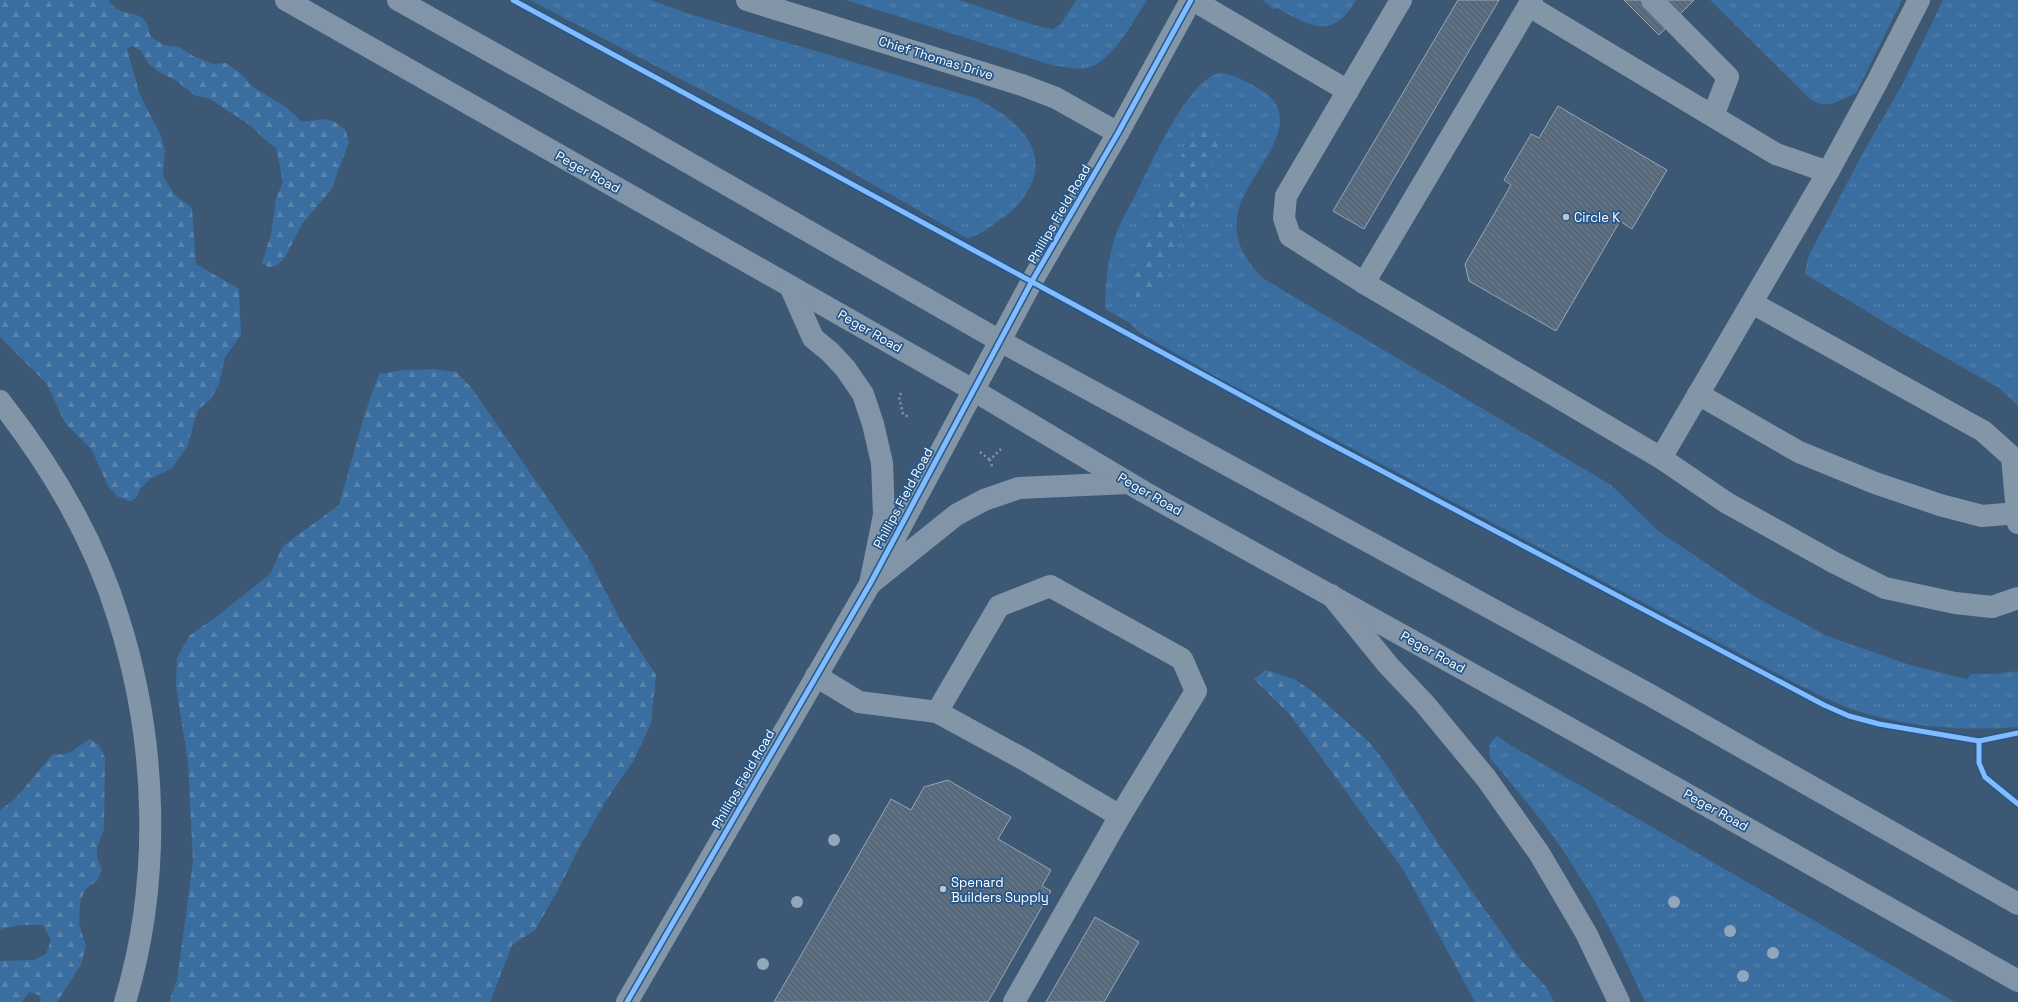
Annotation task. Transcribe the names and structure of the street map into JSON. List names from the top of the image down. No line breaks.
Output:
{"streets":{"main road":["Peger Road"],"street":["Chief Thomas Drive","Phillips Field Road"]},"crossings":[["Chief Thomas Drive","Phillips Field Road"],["Peger Road","Phillips Field Road"]],"places":["Circle K","Spenard Builders Supply"]}
